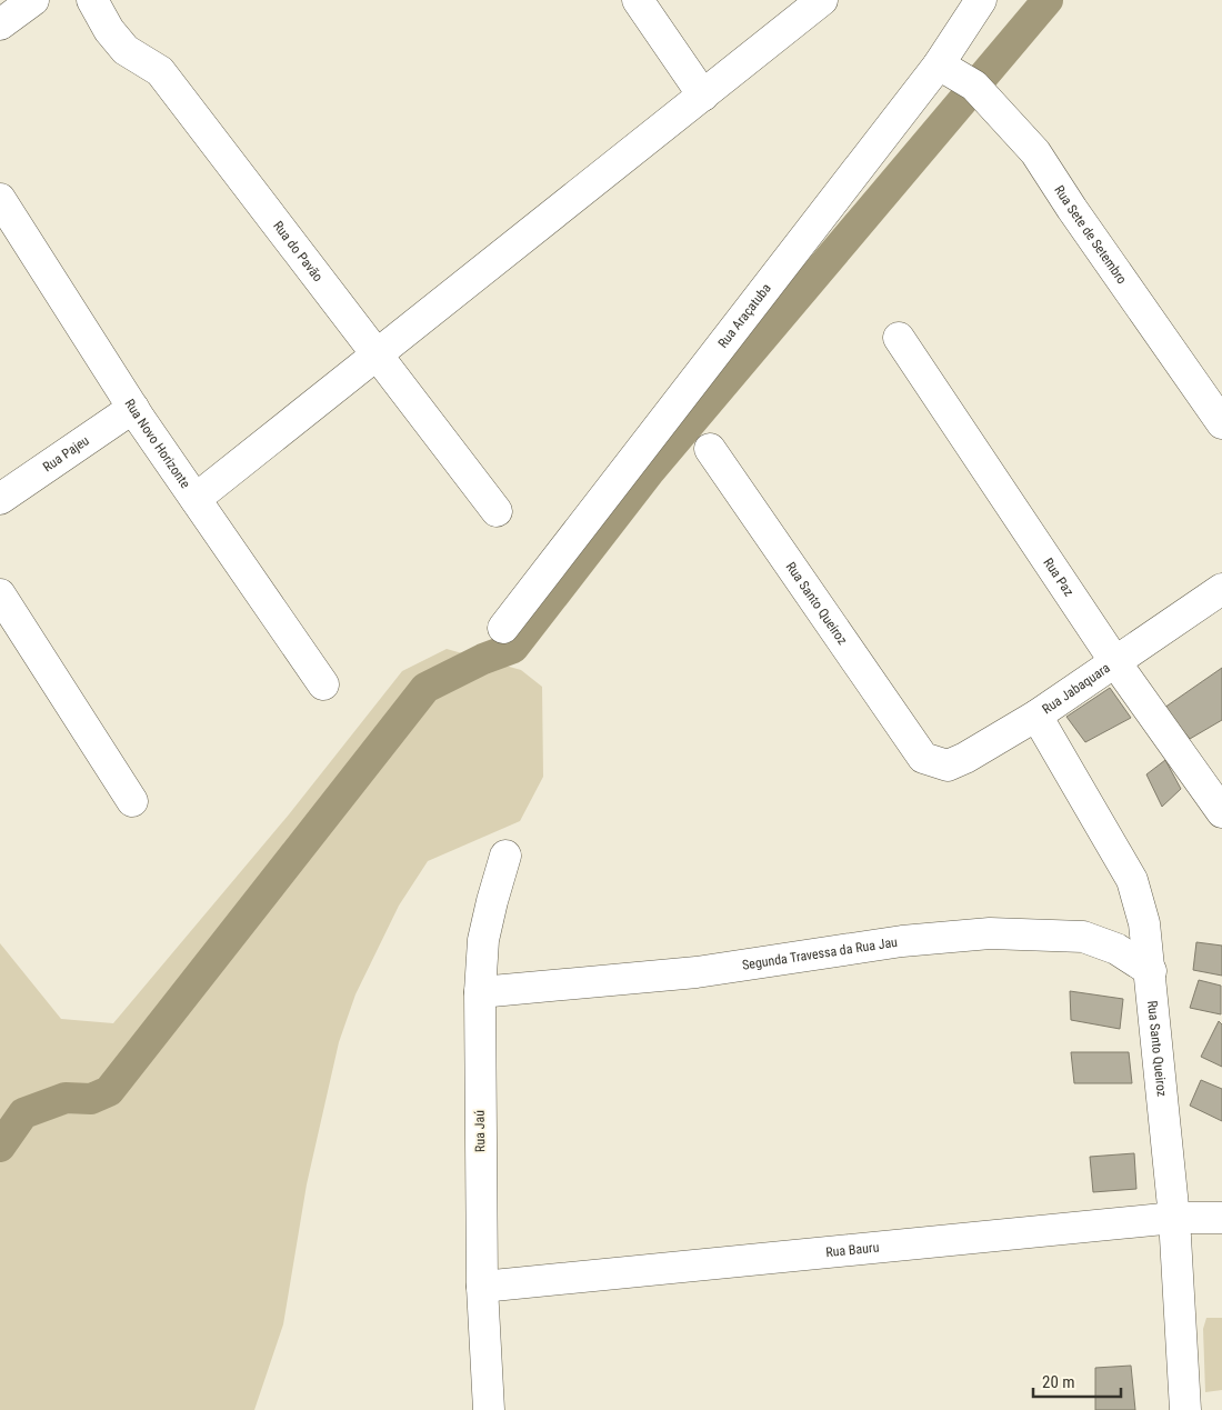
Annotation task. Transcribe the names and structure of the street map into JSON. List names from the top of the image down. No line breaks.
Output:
{"streets":{"street":["Rua Sete de Setembro","Rua do Pavão","Rua Araçatuba","Rua Novo Horizonte","Rua Pajeu","Rua Paz","Rua Santo Queiroz","Rua Jabaquara","Segunda Travessa da Rua Jau","Rua Jaú","Rua Bauru"]},"crossings":[["Rua Sete de Setembro","Rua Araçatuba"],["Rua Novo Horizonte","Rua Pajeu"],["Rua Paz","Rua Jabaquara"],["Rua Santo Queiroz","Rua Jabaquara"],["Rua Santo Queiroz","Segunda Travessa da Rua Jau"],["Rua Santo Queiroz","Rua Bauru"],["Segunda Travessa da Rua Jau","Rua Jaú"],["Rua Jaú","Rua Bauru"]],"scale_bar":"20 m"}
